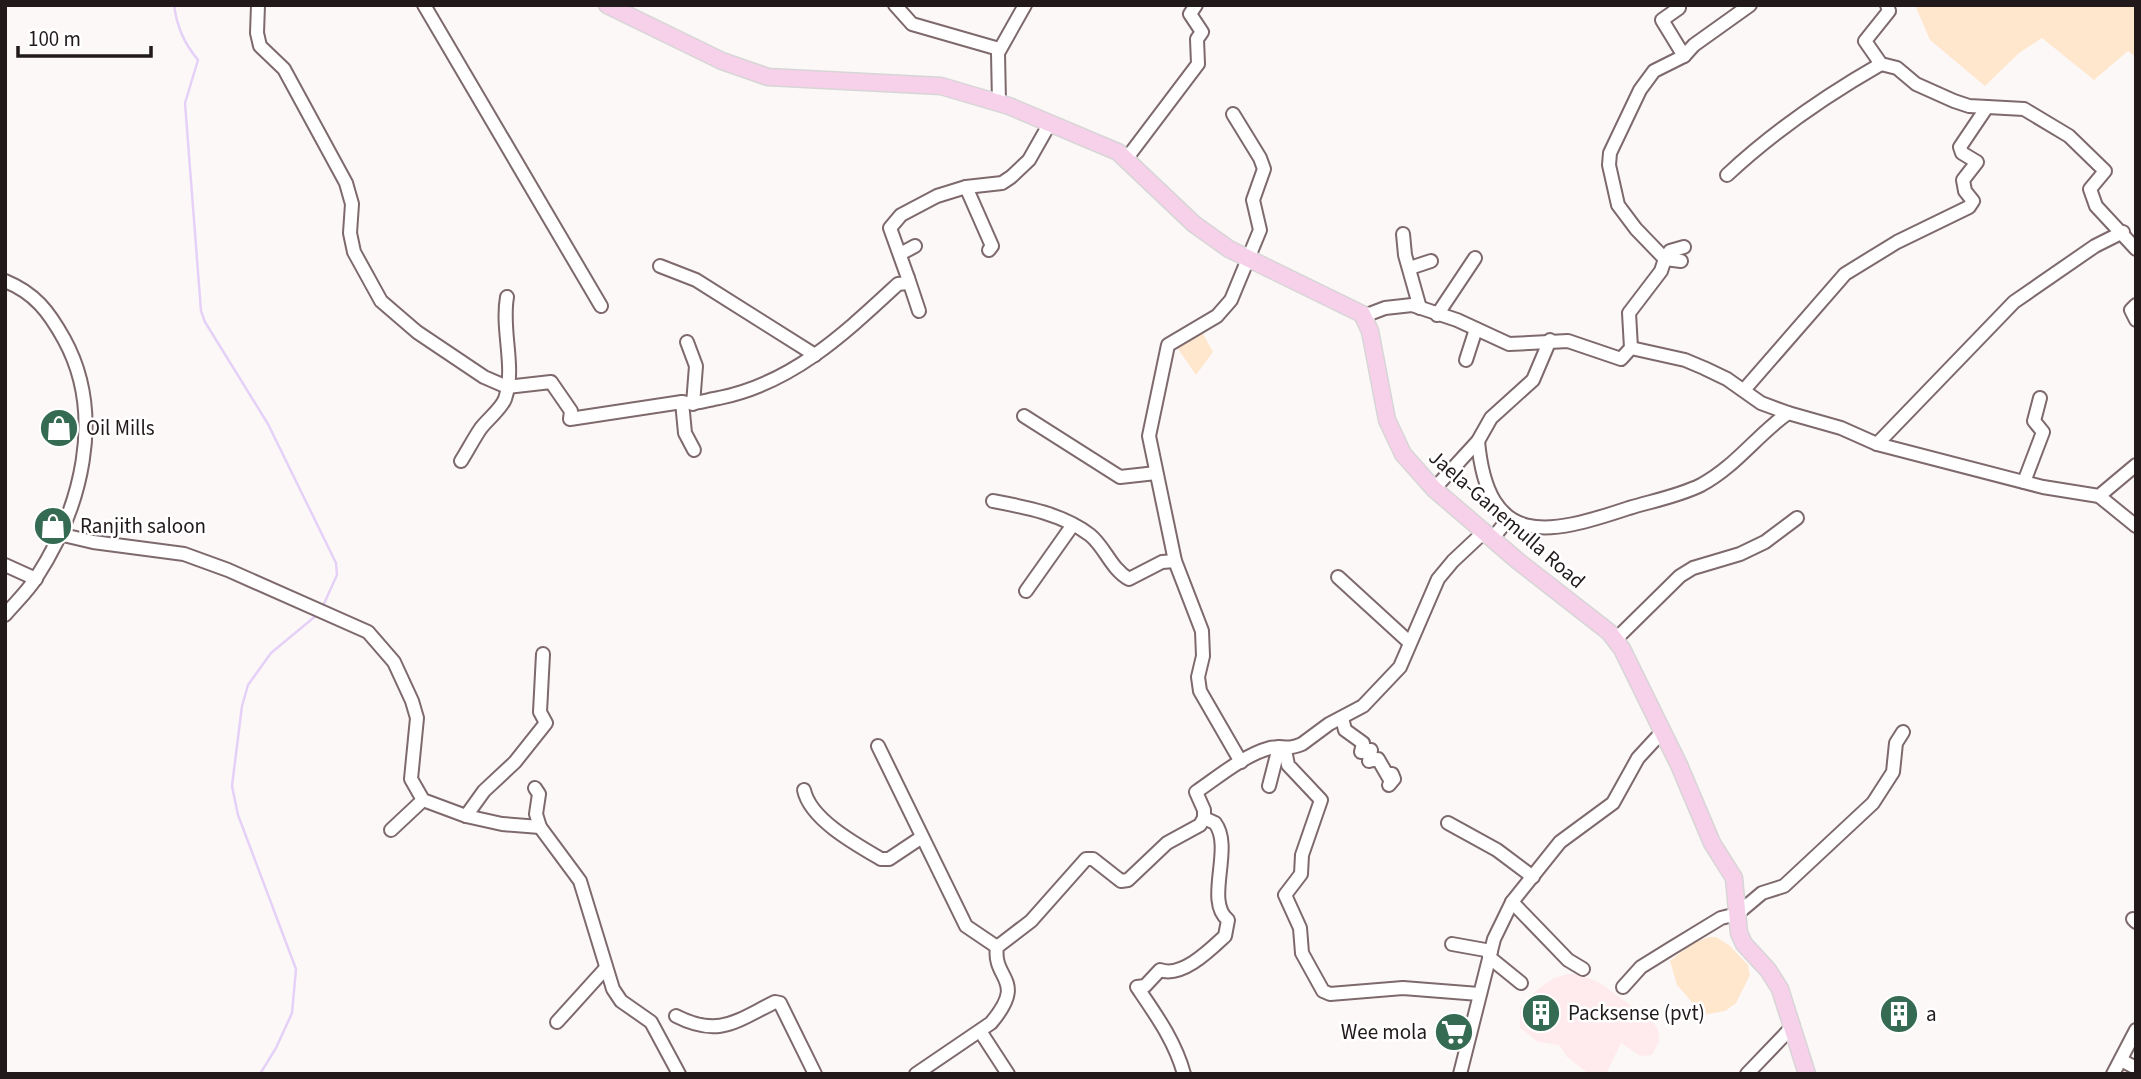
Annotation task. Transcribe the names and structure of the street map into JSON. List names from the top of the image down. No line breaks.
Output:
{"streets":{"main road":["Jaela-Ganemulla Road"]},"places":{"shop":["Oil Mills","Ranjith saloon"],"building":["Packsense (pvt)","a"],"supermarket":["Wee mola"]},"scale_bar":"100 m"}
